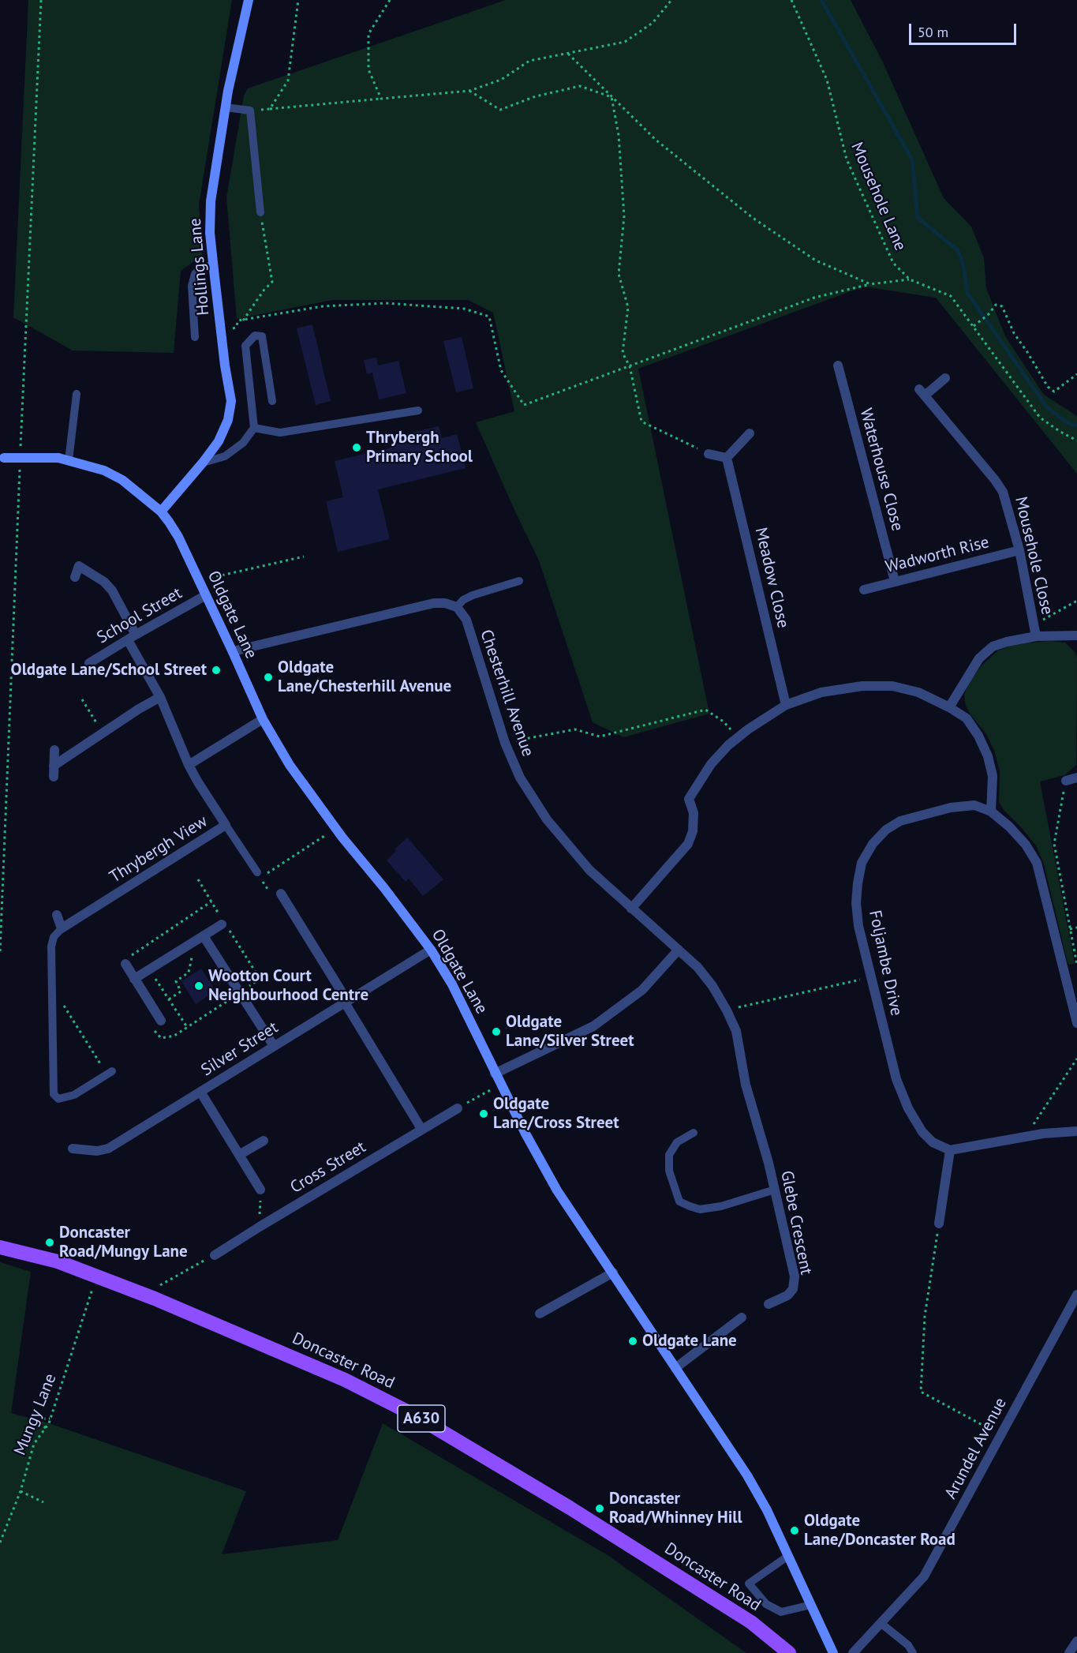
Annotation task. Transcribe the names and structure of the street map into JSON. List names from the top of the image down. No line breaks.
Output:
{"streets":{"main road":["Doncaster Road","A630"],"street":["Hollings Lane","Waterhouse Close","Wadworth Rise","Mousehole Close","Meadow Close","Oldgate Lane","School Street","Chesterhill Avenue","Thrybergh View","Foljambe Drive","Silver Street","Cross Street","Glebe Crescent","Arundel Avenue"],"path":["Mousehole Lane","Mungy Lane"]},"crossings":[["Hollings Lane","Oldgate Lane"],["Waterhouse Close","Wadworth Rise"],["Wadworth Rise","Mousehole Close"],["Oldgate Lane","School Street"],["Oldgate Lane","Silver Street"],["School Street","Thrybergh View"],["Chesterhill Avenue","Glebe Crescent"],["Doncaster Road","Mungy Lane"]],"places":["Thrybergh Primary School","Oldgate Lane/School Street","Oldgate Lane/Chesterhill Avenue","Wootton Court Neighbourhood Centre","Oldgate Lane/Silver Street","Oldgate Lane/Cross Street","Doncaster Road/Mungy Lane","Oldgate Lane","Doncaster Road/Whinney Hill","Oldgate Lane/Doncaster Road"],"scale_bar":"50 m"}
